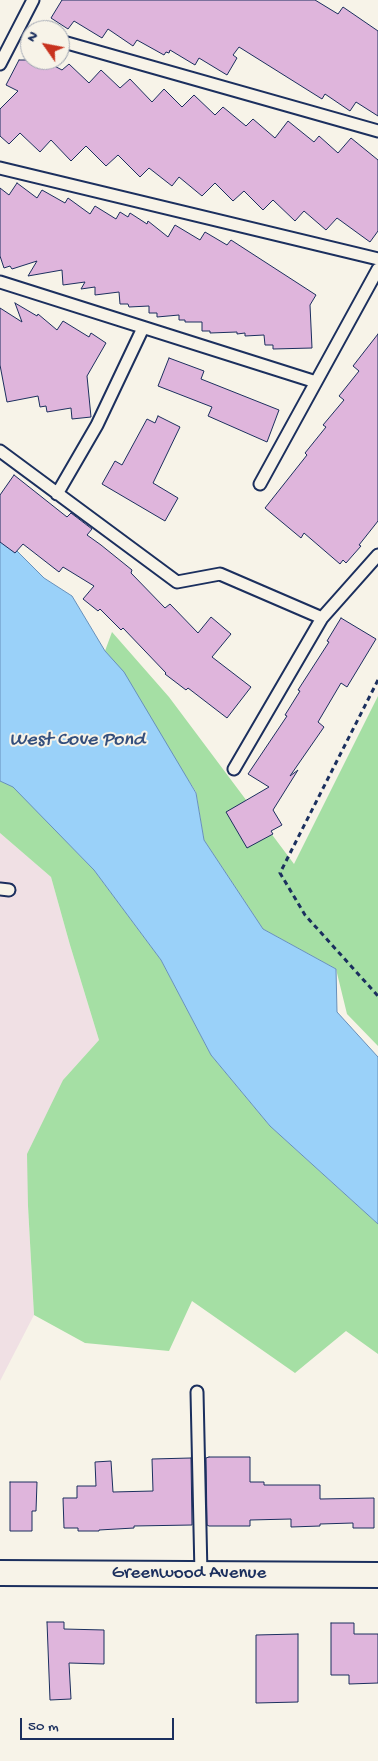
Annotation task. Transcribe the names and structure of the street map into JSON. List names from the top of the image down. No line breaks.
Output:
{"streets":{"street":["Greenwood Avenue"]},"water":["West Cove Pond"],"scale_bar":"50 m","north":"top left"}
